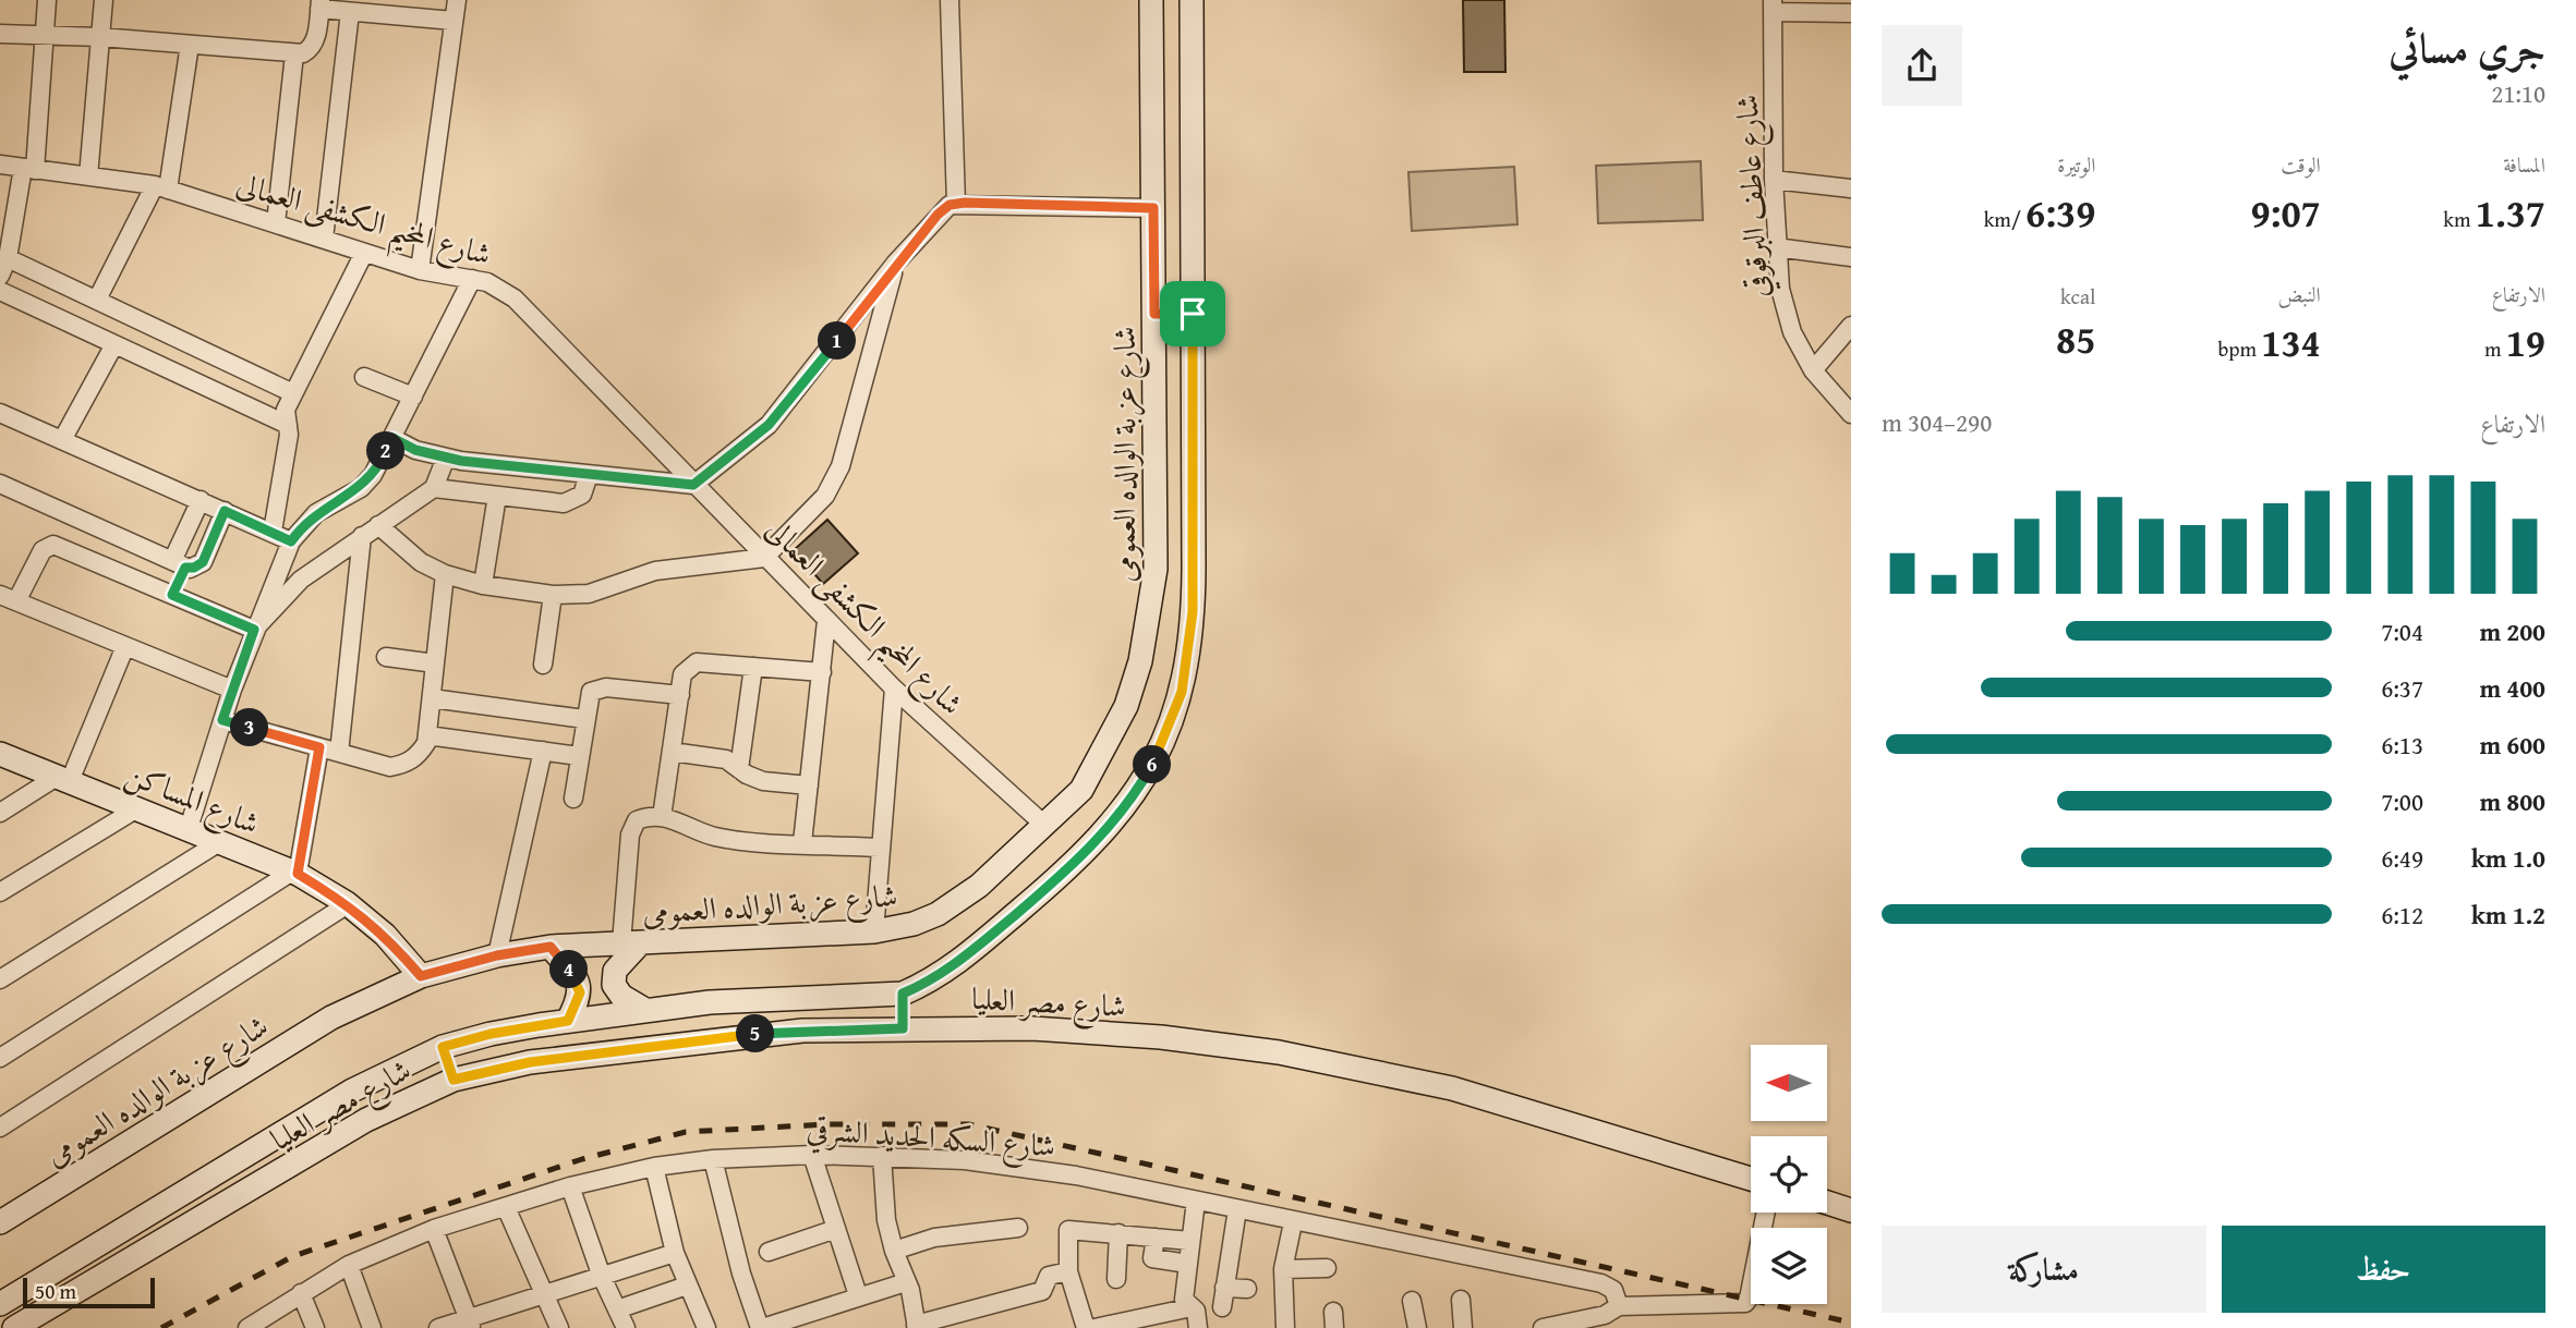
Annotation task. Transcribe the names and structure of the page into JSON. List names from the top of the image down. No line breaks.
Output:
{"streets":{"street":["شارع عاطف البرقوقي","شارع المخيم الكشفى العمالى","شارع عزبة الوالده العمومى","شارع المساكن","شارع مصر العليا","شارع السكه الحديد الشرقي"]},"crossings":[["شارع المخيم الكشفى العمالى","شارع عزبة الوالده العمومى"],["شارع عزبة الوالده العمومى","شارع المساكن"]],"scale_bar":"50 m","north":"left","page":{"heading":["جري مسائي","21:10"],"stats":[["المسافة","1.37 km"],["الوقت","9:07"],["الوتيرة","6:39 /km"],["الارتفاع","19 m"],["النبض","134 bpm"],["kcal","85"]],"pins":["1","2","3","6","4","5"],"chart":["الارتفاع","290–304 m"],"list":[{"name":"200 m","note":"7:04"},{"name":"400 m","note":"6:37"},{"name":"600 m","note":"6:13"},{"name":"800 m","note":"7:00"},{"name":"1.0 km","note":"6:49"},{"name":"1.2 km","note":"6:12"}],"buttons":["حفظ","مشاركة"],"scale":"50 m"}}
